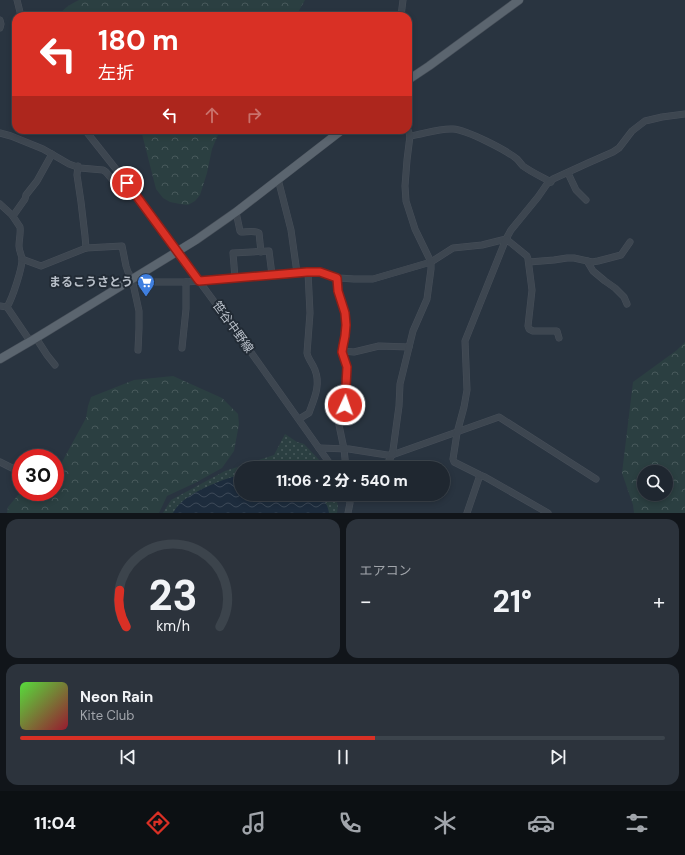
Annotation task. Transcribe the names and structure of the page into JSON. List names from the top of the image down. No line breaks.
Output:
{"streets":{"street":["笹谷中野線"]},"places":{"supermarket":["まるこうさとう"]},"page":{"turn":["180 m","左折"],"limit":"30","trip":"11:06 · 2 分 · 540 m","tile":"エアコン","heat":["−","21°","+"],"song":["Neon Rain","Kite Club"],"tabs":"11:04","gauge":["23","km/h"]}}
